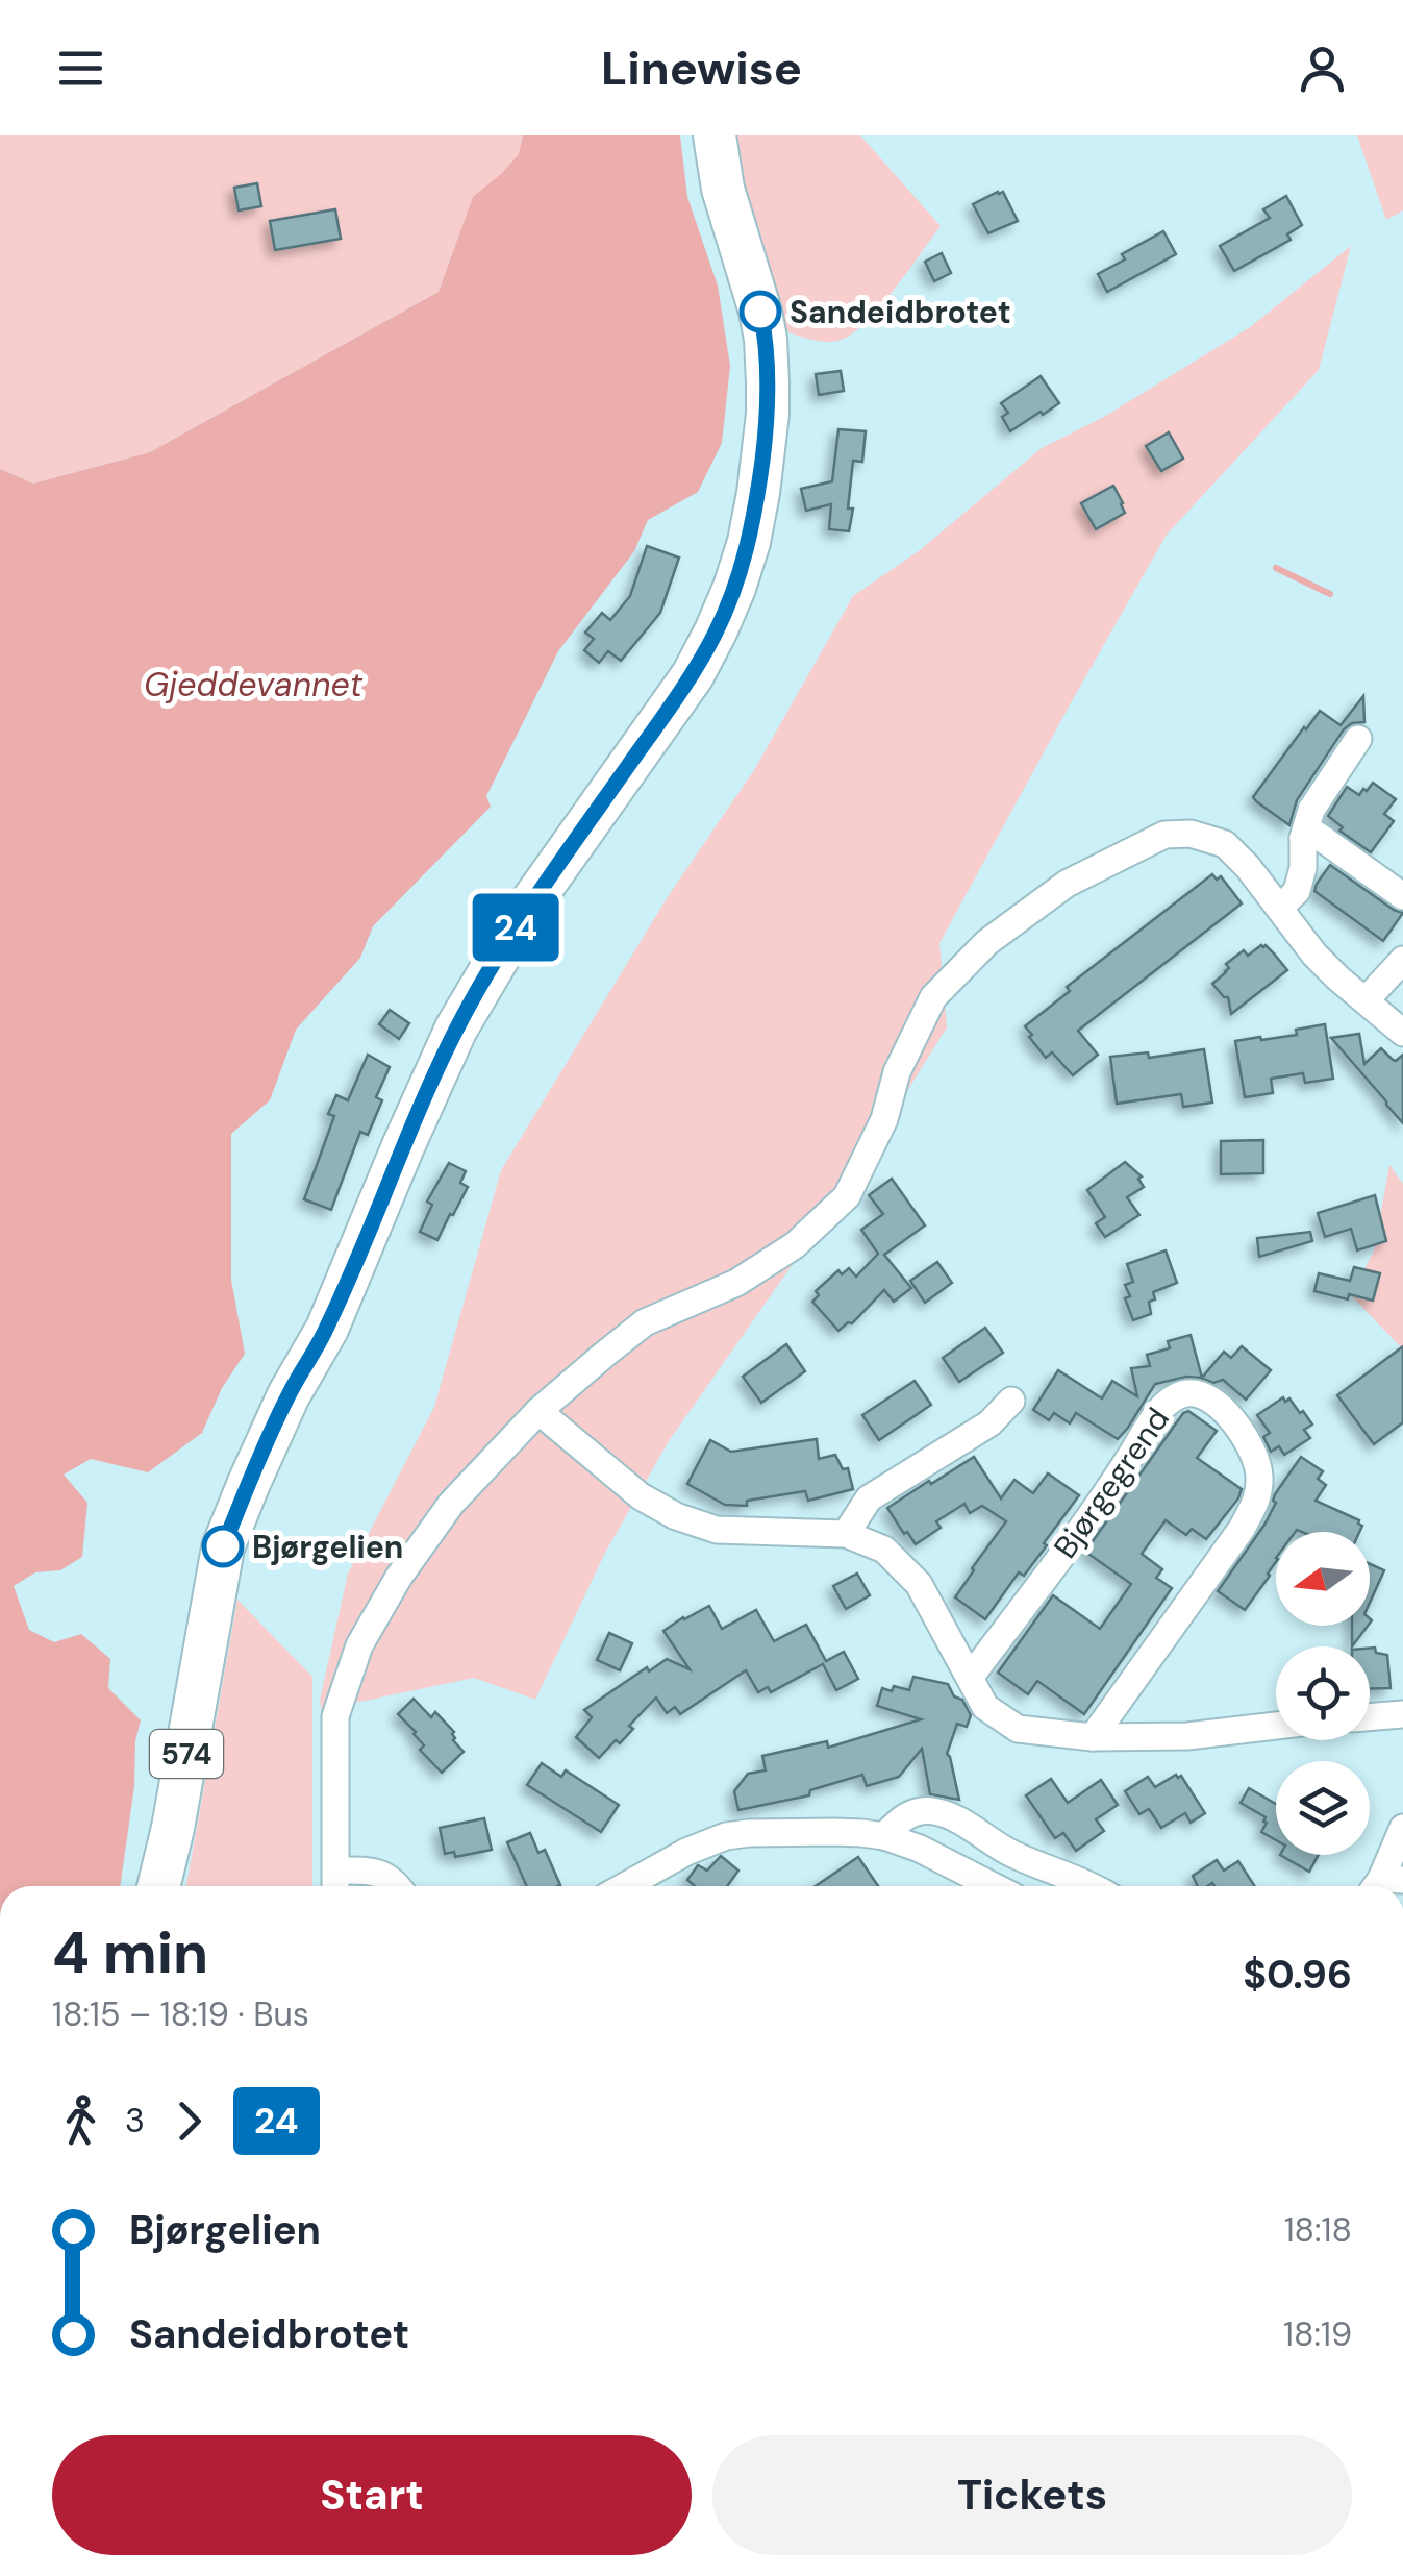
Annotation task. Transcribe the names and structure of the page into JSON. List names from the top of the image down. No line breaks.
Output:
{"streets":{"main road":["574"],"street":["Bjørgegrend"]},"water":["Gjeddevannet"],"places":["Sandeidbrotet","Bjørgelien"],"lines":["bus line 24"],"north":"left","page":{"header":"Linewise","on_map":"24","heading":["4 min","18:15 – 18:19 · Bus","$0.96"],"legs":["3","24"],"list":[{"name":"Bjørgelien","value":"18:18"},{"name":"Sandeidbrotet","value":"18:19"}],"buttons":["Start","Tickets"]}}
